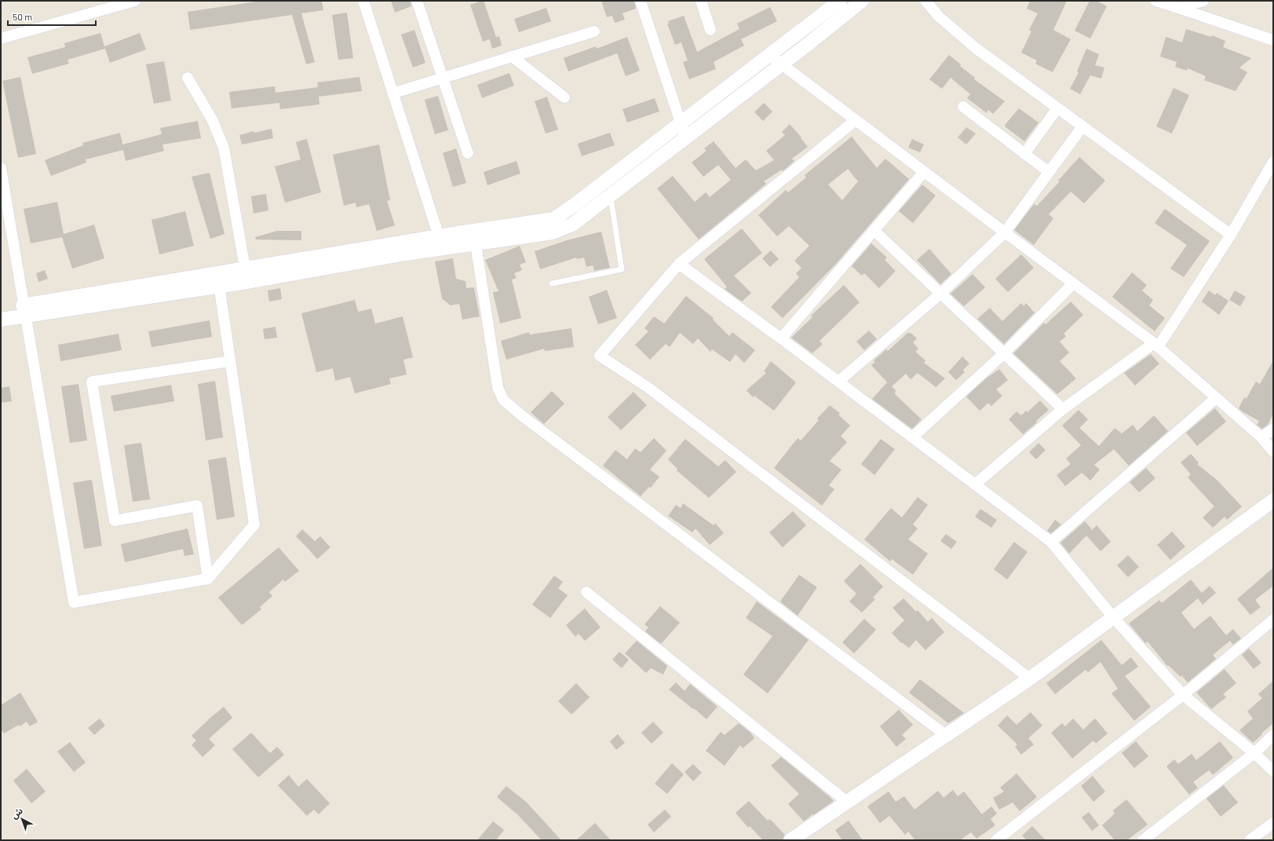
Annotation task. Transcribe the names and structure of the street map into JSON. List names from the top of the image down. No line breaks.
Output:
{"scale_bar":"50 m","north":"top left"}
